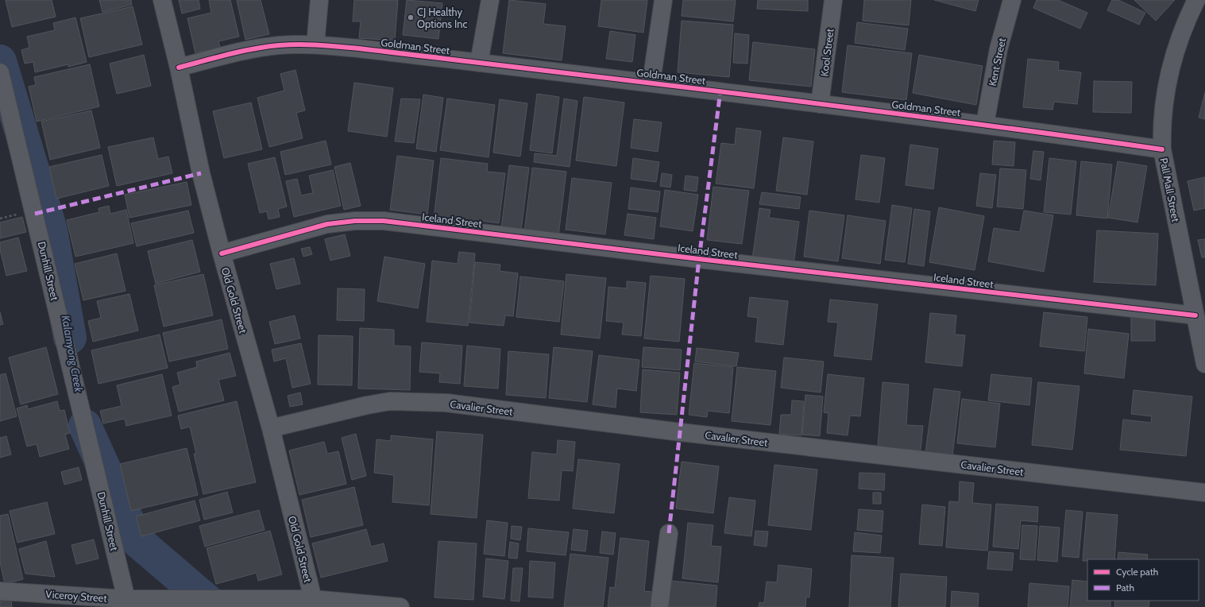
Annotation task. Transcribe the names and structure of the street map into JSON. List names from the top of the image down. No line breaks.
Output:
{"streets":{"street":["Goldman Street","Kool Street","Kent Street","Pall Mall Street","Iceland Street","Dunhill Street","Old Gold Street","Cavalier Street","Viceroy Street"]},"crossings":[["Goldman Street","Kool Street"],["Goldman Street","Kent Street"],["Goldman Street","Pall Mall Street"],["Goldman Street","Old Gold Street"],["Pall Mall Street","Iceland Street"],["Iceland Street","Old Gold Street"],["Dunhill Street","Viceroy Street"],["Old Gold Street","Cavalier Street"],["Old Gold Street","Viceroy Street"]],"water":["Kalamyong Creek"],"places":["CJ Healthy Options Inc"],"legend":["Cycle path","Path"]}
